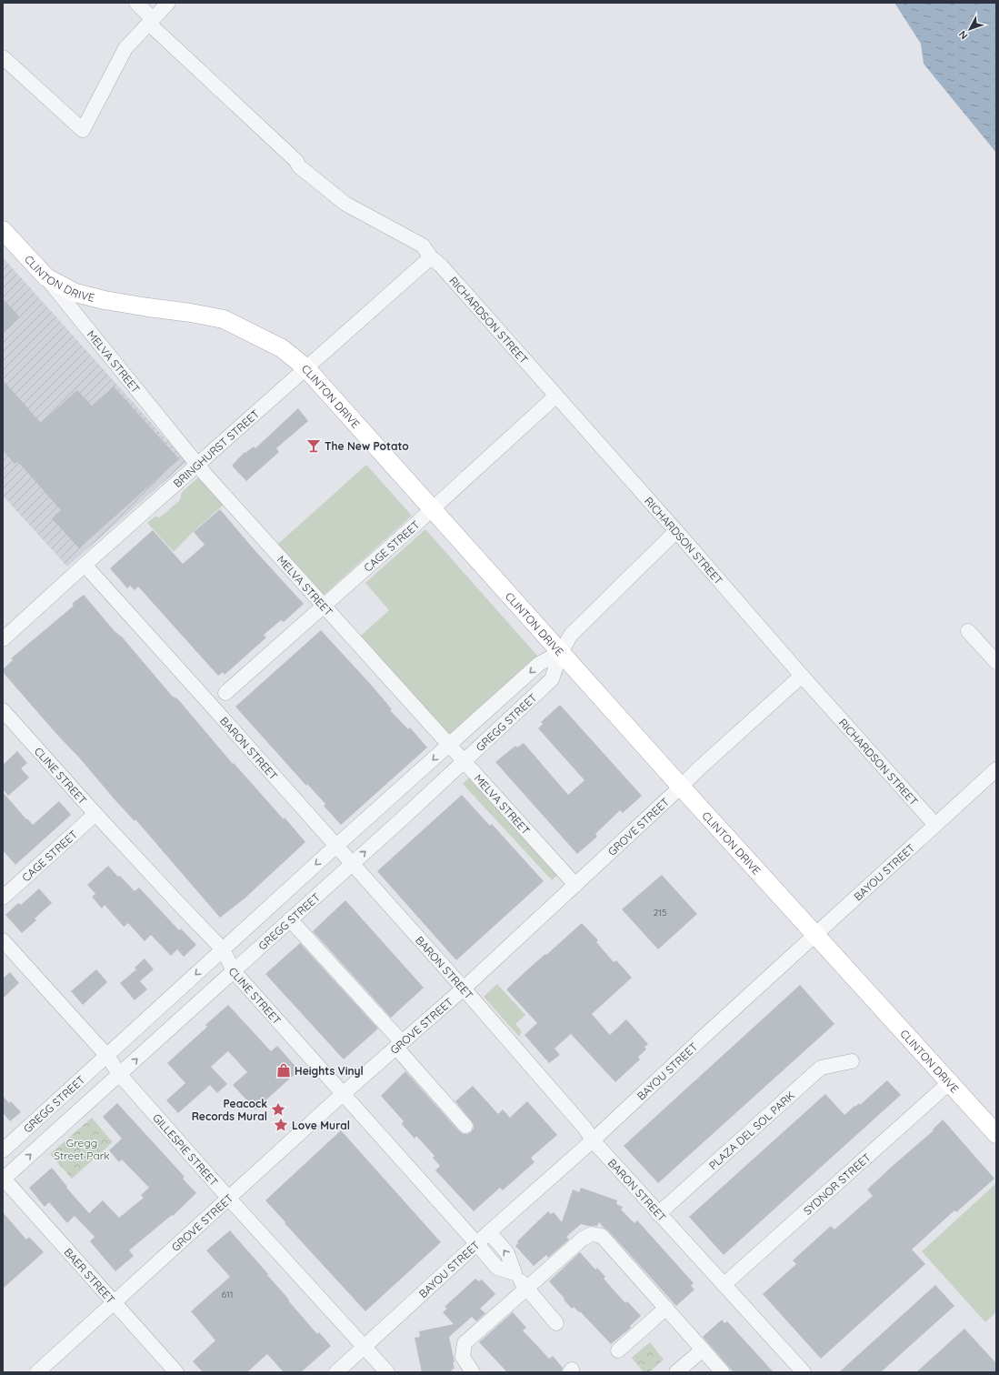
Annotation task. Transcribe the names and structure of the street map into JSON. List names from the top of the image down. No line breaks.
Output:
{"streets":{"main road":["CLINTON DRIVE"],"street":["RICHARDSON STREET","MELVA STREET","BRINGHURST STREET","CAGE STREET","GREGG STREET","BARON STREET","CLINE STREET","GROVE STREET","BAYOU STREET","PLAZA DEL SOL PARK","GILLESPIE STREET","SYDNOR STREET","BAER STREET"]},"crossings":[["CLINTON DRIVE","MELVA STREET"],["CLINTON DRIVE","BRINGHURST STREET"],["CLINTON DRIVE","CAGE STREET"],["CLINTON DRIVE","GREGG STREET"],["CLINTON DRIVE","GROVE STREET"],["CLINTON DRIVE","BAYOU STREET"],["CLINTON DRIVE","SYDNOR STREET"],["RICHARDSON STREET","BRINGHURST STREET"],["RICHARDSON STREET","CAGE STREET"],["RICHARDSON STREET","GREGG STREET"],["RICHARDSON STREET","GROVE STREET"],["RICHARDSON STREET","BAYOU STREET"],["MELVA STREET","BRINGHURST STREET"],["MELVA STREET","CAGE STREET"],["MELVA STREET","GREGG STREET"],["MELVA STREET","GROVE STREET"],["BRINGHURST STREET","BARON STREET"],["CAGE STREET","CLINE STREET"],["GREGG STREET","BARON STREET"],["GREGG STREET","CLINE STREET"],["GREGG STREET","GILLESPIE STREET"],["GREGG STREET","BAER STREET"],["BARON STREET","GROVE STREET"],["BARON STREET","BAYOU STREET"],["BARON STREET","PLAZA DEL SOL PARK"],["BARON STREET","SYDNOR STREET"],["CLINE STREET","GROVE STREET"],["CLINE STREET","BAYOU STREET"],["GROVE STREET","GILLESPIE STREET"],["GROVE STREET","BAER STREET"],["BAYOU STREET","GILLESPIE STREET"]],"parks":["Gregg Street Park"],"places":{"bar":["The New Potato"],"shop":["Heights Vinyl"],"place":["Peacock Records Mural","Love Mural"]},"house_numbers":["215","611"],"north":"bottom left"}
